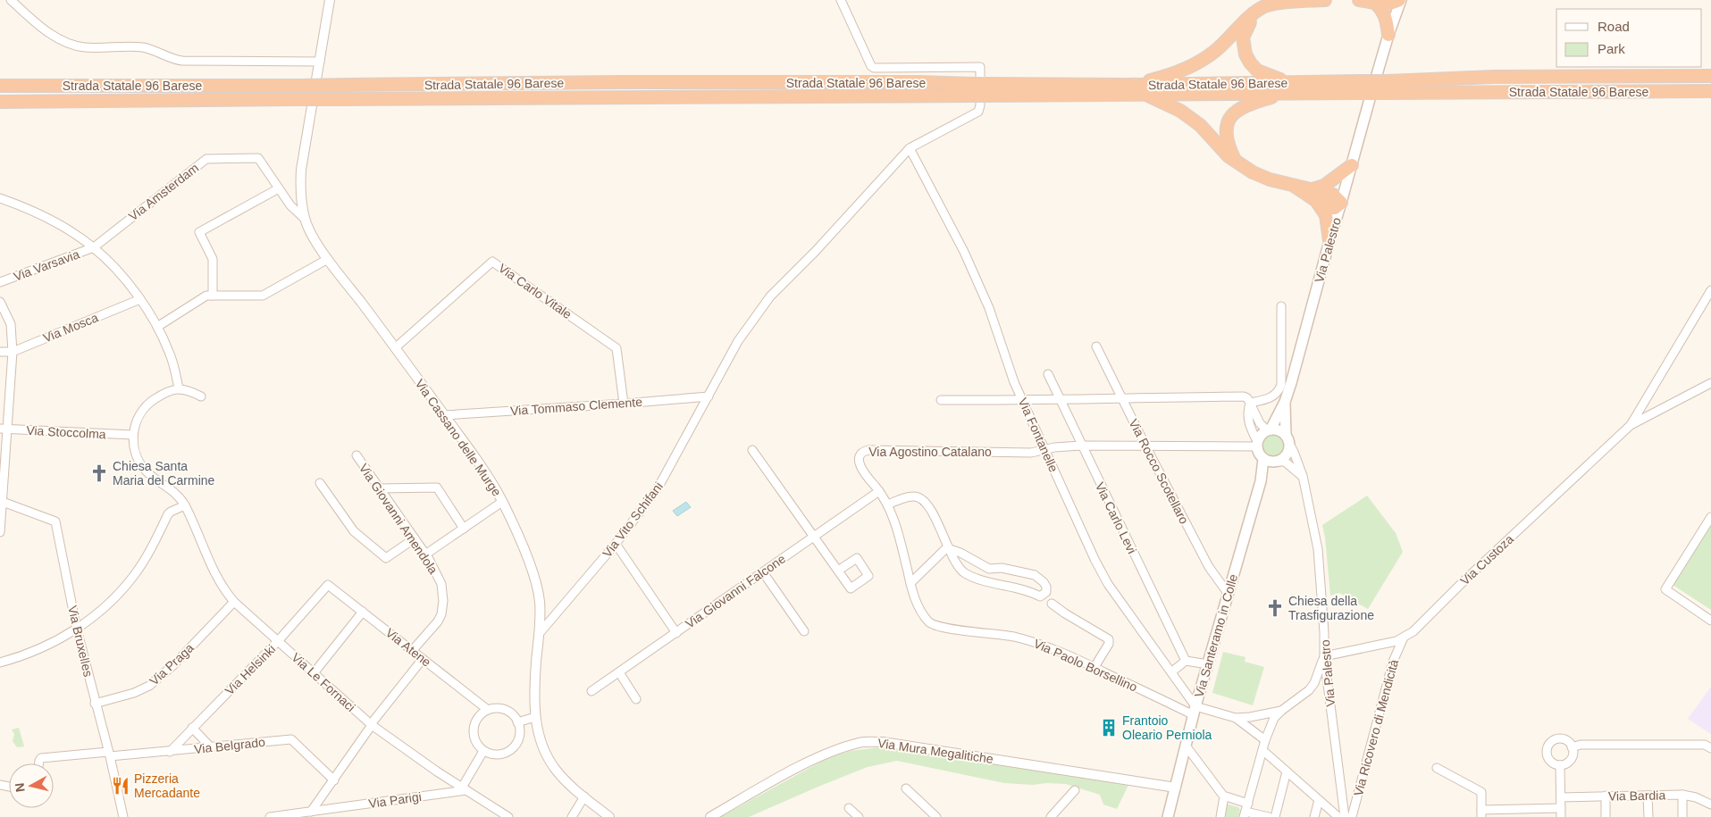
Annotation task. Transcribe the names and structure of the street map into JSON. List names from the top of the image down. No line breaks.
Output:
{"streets":{"highway":["Strada Statale 96 Barese"],"main road":["Via Palestro","Via Santeramo in Colle"],"street":["Via Amsterdam","Via Varsavia","Via Carlo Vitale","Via Mosca","Via Tommaso Clemente","Via Stoccolma","Via Fontanelle","Via Cassano delle Murge","Via Agostino Catalano","Via Rocco Scotellaro","Via Carlo Levi","Via Giovanni Amendola","Via Vito Schifani","Via Custoza","Via Giovanni Falcone","Via Bruxelles","Via Atene","Via Praga","Via Paolo Borsellino","Via Helsinki","Via Le Fornaci","Via Ricovero di Mendicità","Via Belgrado","Via Mura Megalitiche","Via Bardia","Via Parigi"]},"crossings":[["Via Amsterdam","Via Varsavia"],["Via Palestro","Via Custoza"],["Via Carlo Vitale","Via Tommaso Clemente"],["Via Carlo Vitale","Via Cassano delle Murge"],["Via Tommaso Clemente","Via Cassano delle Murge"],["Via Tommaso Clemente","Via Vito Schifani"],["Via Stoccolma","Via Le Fornaci"],["Via Fontanelle","Via Agostino Catalano"],["Via Fontanelle","Via Vito Schifani"],["Via Fontanelle","Via Santeramo in Colle"],["Via Fontanelle","Via Paolo Borsellino"],["Via Cassano delle Murge","Via Vito Schifani"],["Via Agostino Catalano","Via Giovanni Falcone"],["Via Agostino Catalano","Via Paolo Borsellino"],["Via Rocco Scotellaro","Via Santeramo in Colle"],["Via Giovanni Amendola","Via Atene"],["Via Custoza","Via Ricovero di Mendicità"],["Via Giovanni Falcone","Via Paolo Borsellino"],["Via Santeramo in Colle","Via Paolo Borsellino"],["Via Santeramo in Colle","Via Mura Megalitiche"],["Via Bruxelles","Via Praga"],["Via Bruxelles","Via Belgrado"],["Via Atene","Via Helsinki"],["Via Praga","Via Le Fornaci"],["Via Helsinki","Via Le Fornaci"],["Via Helsinki","Via Belgrado"],["Via Le Fornaci","Via Parigi"]],"places":{"church":["Chiesa Santa Maria del Carmine","Chiesa della Trasfigurazione"],"building":["Frantoio Oleario Perniola"],"restaurant":["Pizzeria Mercadante"]},"legend":["Road","Park"],"north":"left"}
